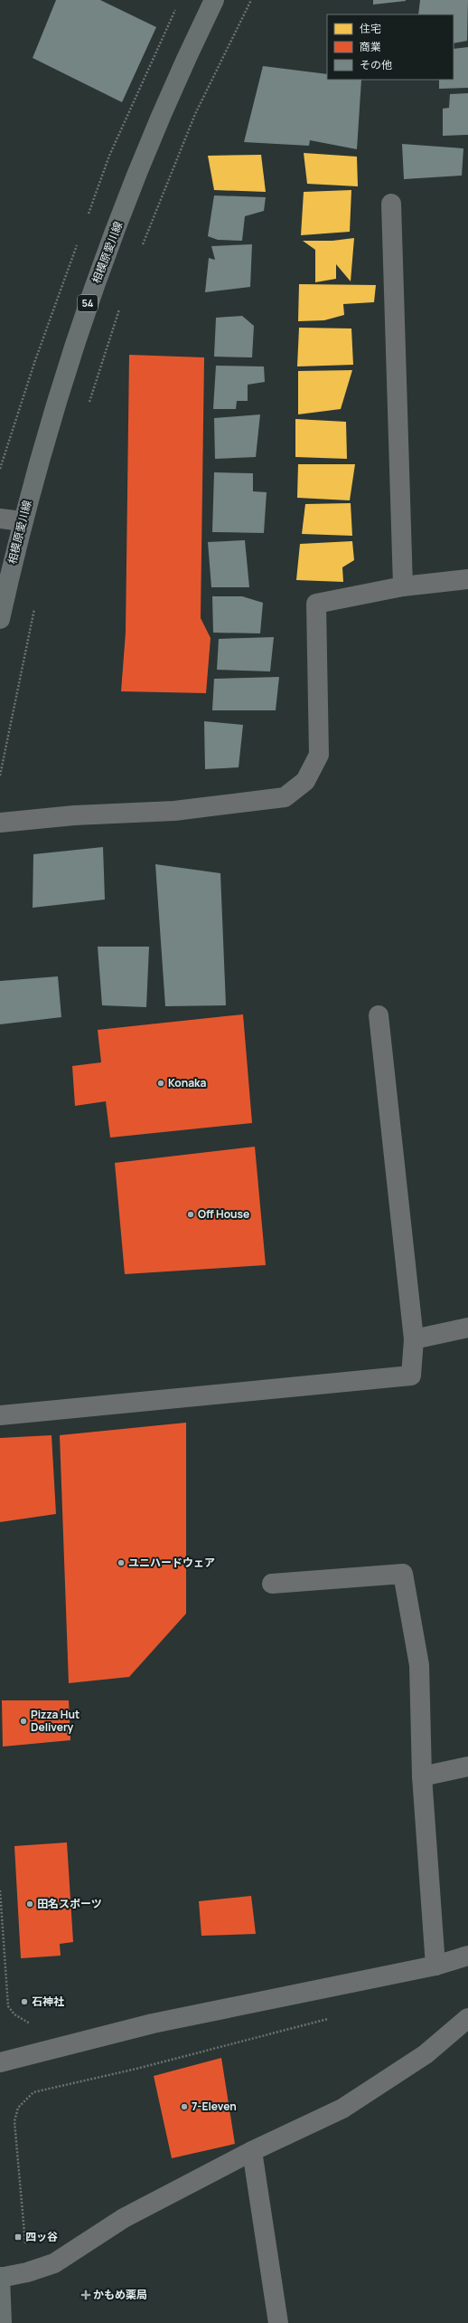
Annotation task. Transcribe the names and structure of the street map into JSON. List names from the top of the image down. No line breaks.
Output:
{"streets":{"main road":["相模原愛川線","54"]},"places":{"other":["Konaka","Off House","ユニハードウェア","Pizza Hut Delivery","田名スポーツ","石神社","7-Eleven"],"transit":["四ッ谷"],"health":["かもめ薬局"]},"legend":["住宅","商業","その他"]}
